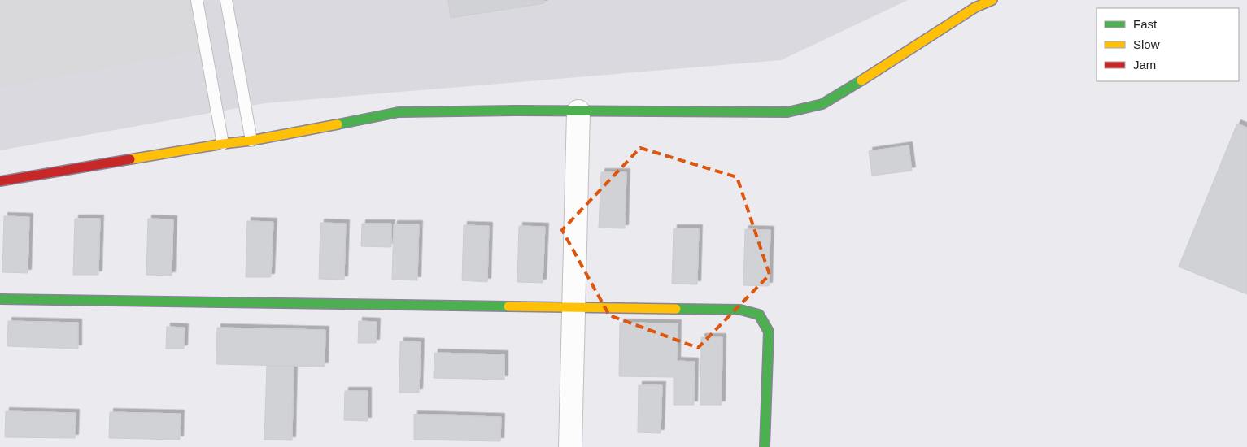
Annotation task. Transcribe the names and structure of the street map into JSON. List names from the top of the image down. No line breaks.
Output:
{"legend":["Fast","Slow","Jam"]}
